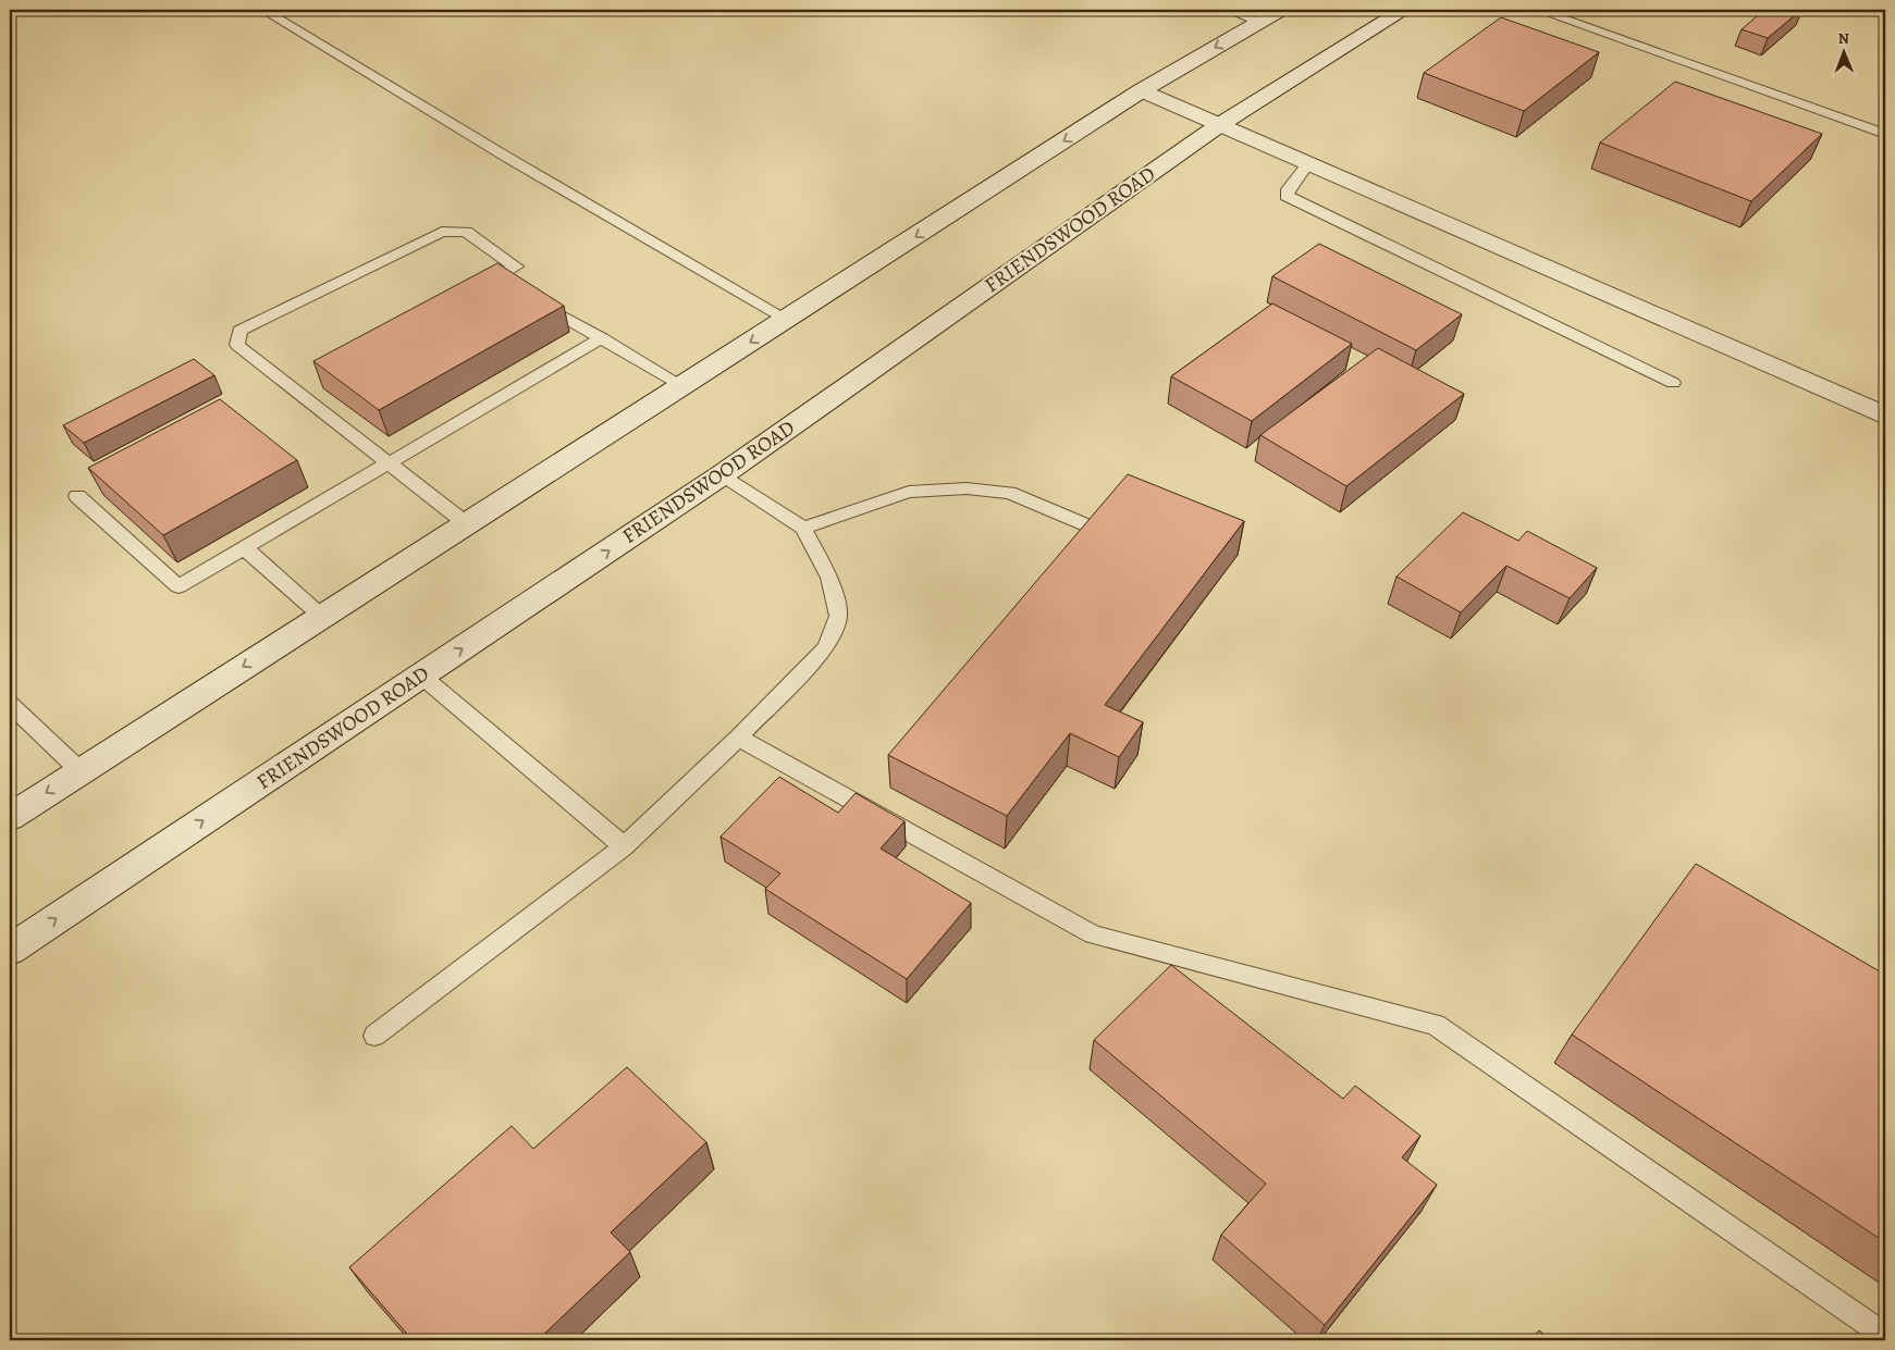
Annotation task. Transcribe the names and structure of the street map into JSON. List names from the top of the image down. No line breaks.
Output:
{"streets":{"main road":["FRIENDSWOOD ROAD"]},"north":"top"}
